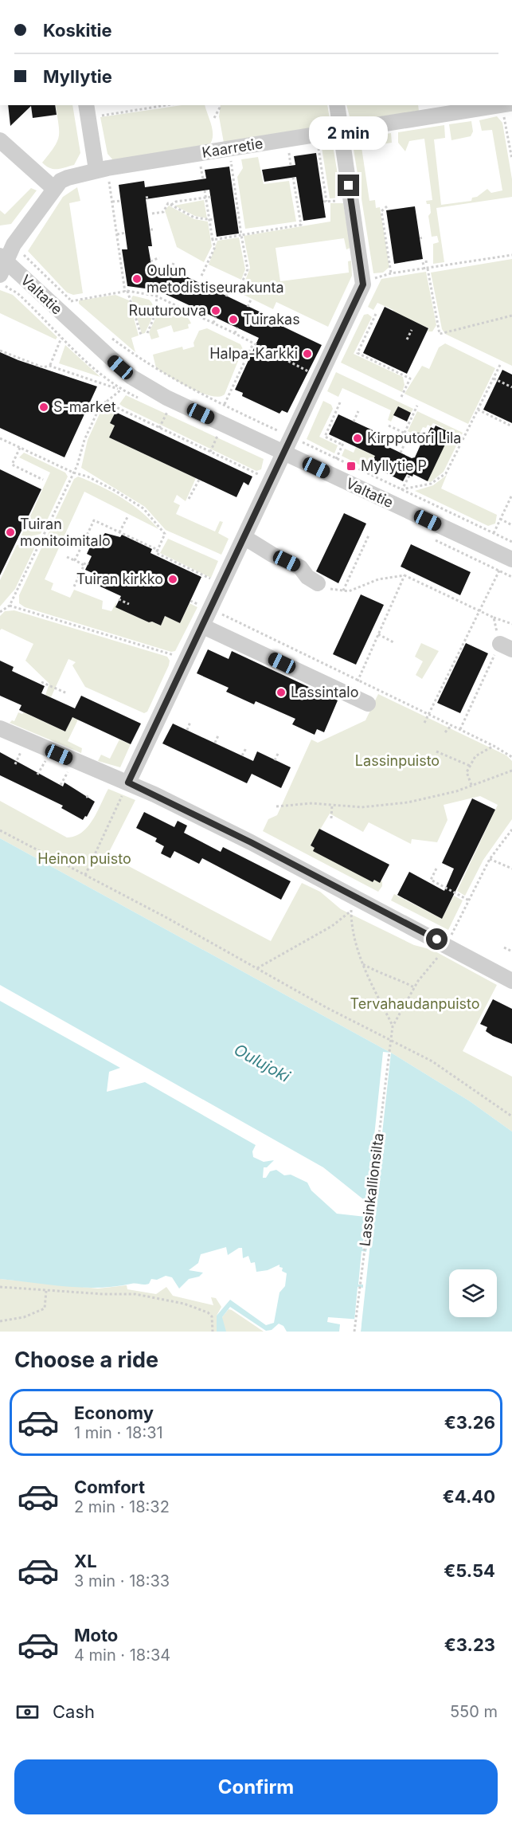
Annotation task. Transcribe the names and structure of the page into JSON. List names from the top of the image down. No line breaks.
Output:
{"streets":{"street":["Kaarretie","Valtatie"],"path":["Lassinkallionsilta"]},"crossings":[["Kaarretie","Valtatie"]],"water":["Oulujoki"],"parks":["Lassinpuisto","Heinon puisto","Tervahaudanpuisto"],"places":{"other":["Oulun metodistiseurakunta","Ruuturouva","Tuirakas","Halpa-Karkki","S-market","Kirpputori Lila","Tuiran monitoimitalo","Tuiran kirkko","Lassintalo"],"transit":["Myllytie P"]},"page":{"banner":["Koskitie","Myllytie"],"bubble":"2 min","heading":"Choose a ride","list":[{"name":"Economy","note":"1 min · 18:31","value":"€3.26"},{"name":"Comfort","note":"2 min · 18:32","value":"€4.40"},{"name":"XL","note":"3 min · 18:33","value":"€5.54"},{"name":"Moto","note":"4 min · 18:34","value":"€3.23"}],"pay":["Cash","550 m"],"buttons":"Confirm"}}
